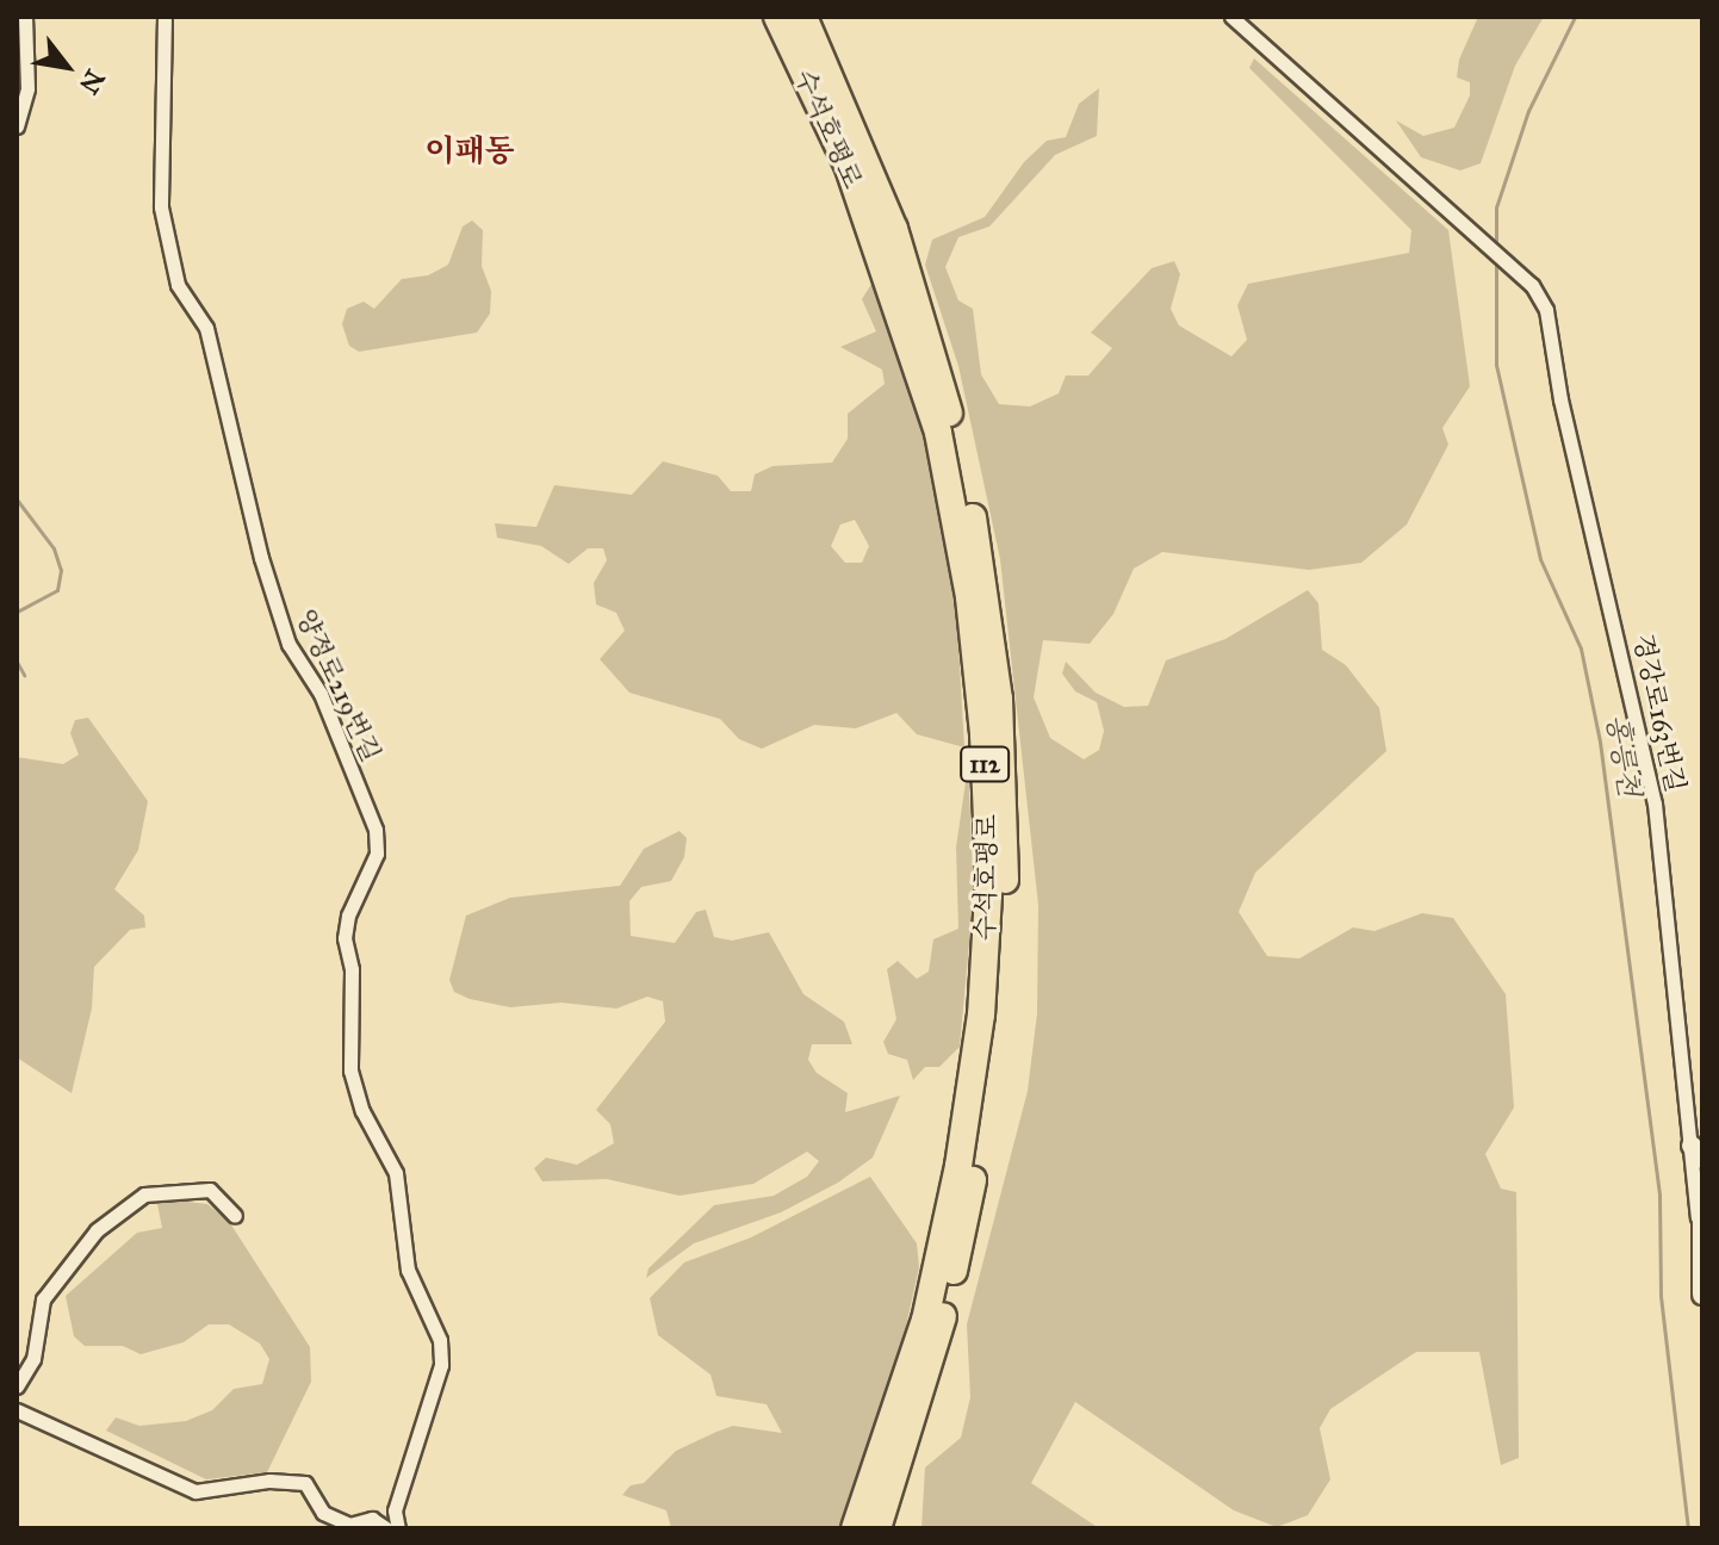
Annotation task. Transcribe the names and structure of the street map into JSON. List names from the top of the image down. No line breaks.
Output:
{"streets":{"highway":["수석호평로","112"],"street":["양정로219번길","경강로163번길"]},"districts":["이패동"],"water":["홍릉천"],"north":"bottom right"}
